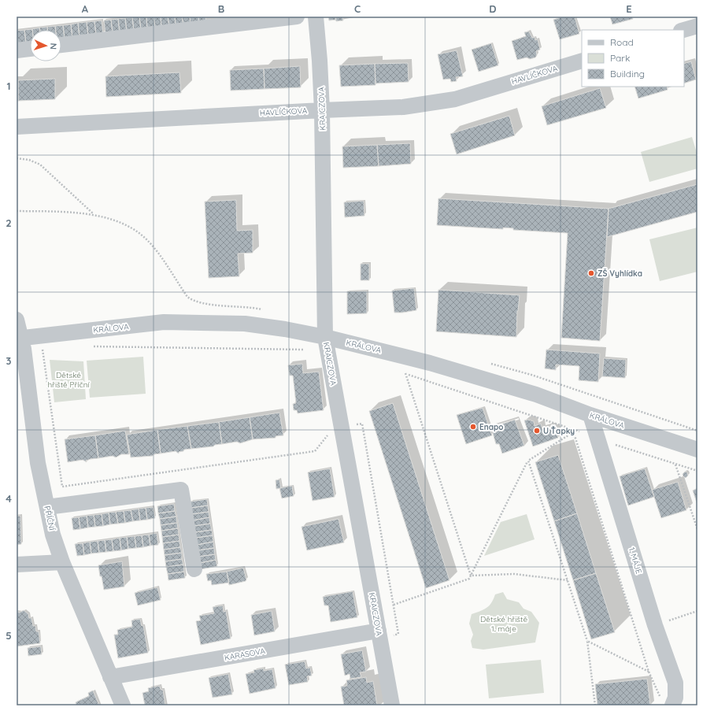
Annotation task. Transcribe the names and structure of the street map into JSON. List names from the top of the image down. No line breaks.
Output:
{"streets":{"street":["HAVLÍČKOVA","KRAICZOVA","KRÁLOVA","PŘÍČNÍ","1. MÁJE","KARASOVA"]},"crossings":[["HAVLÍČKOVA","KRAICZOVA"],["KRAICZOVA","KRÁLOVA"],["KRAICZOVA","KARASOVA"],["KRÁLOVA","PŘÍČNÍ"],["KRÁLOVA","1. MÁJE"],["PŘÍČNÍ","KARASOVA"]],"parks":["Dětské hřiště Příční","Dětské hřiště 1. máje"],"places":["ZŠ Vyhlídka","Enapo","U Ťapky"],"legend":["Road","Park","Building"],"north":"right","grid":{"columns":["A","B","C","D","E"],"rows":["1","2","3","4","5"]}}
